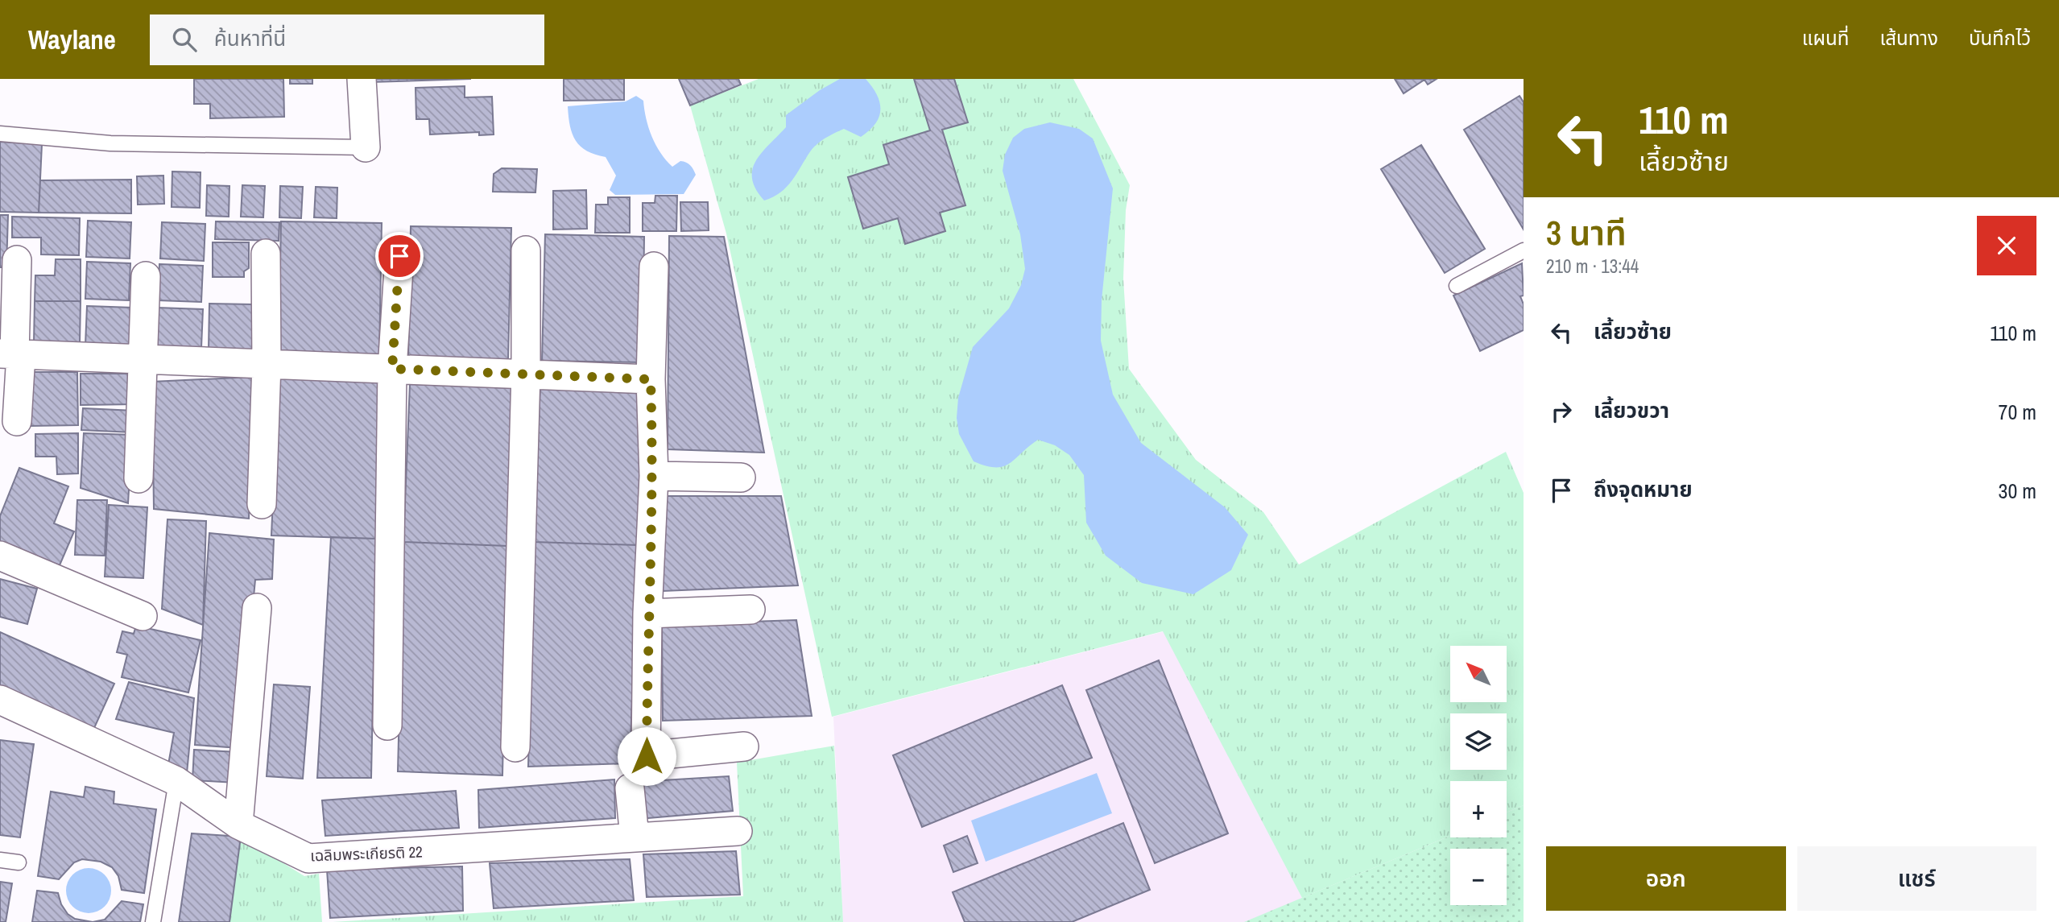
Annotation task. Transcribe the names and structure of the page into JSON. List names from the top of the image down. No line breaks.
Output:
{"streets":{"street":["เฉลิมพระเกียรติ 22"]},"north":"top left","page":{"header":"Waylane","search":"ค้นหาที่นี่","nav":["แผนที่","เส้นทาง","บันทึกไว้"],"turn":["110 m","เลี้ยวซ้าย"],"heading":["3 นาที","210 m · 13:44"],"list":[{"name":"เลี้ยวซ้าย","value":"110 m"},{"name":"เลี้ยวขวา","value":"70 m"},{"name":"ถึงจุดหมาย","value":"30 m"}],"map_buttons":["+","−"],"buttons":["ออก","แชร์"]}}
